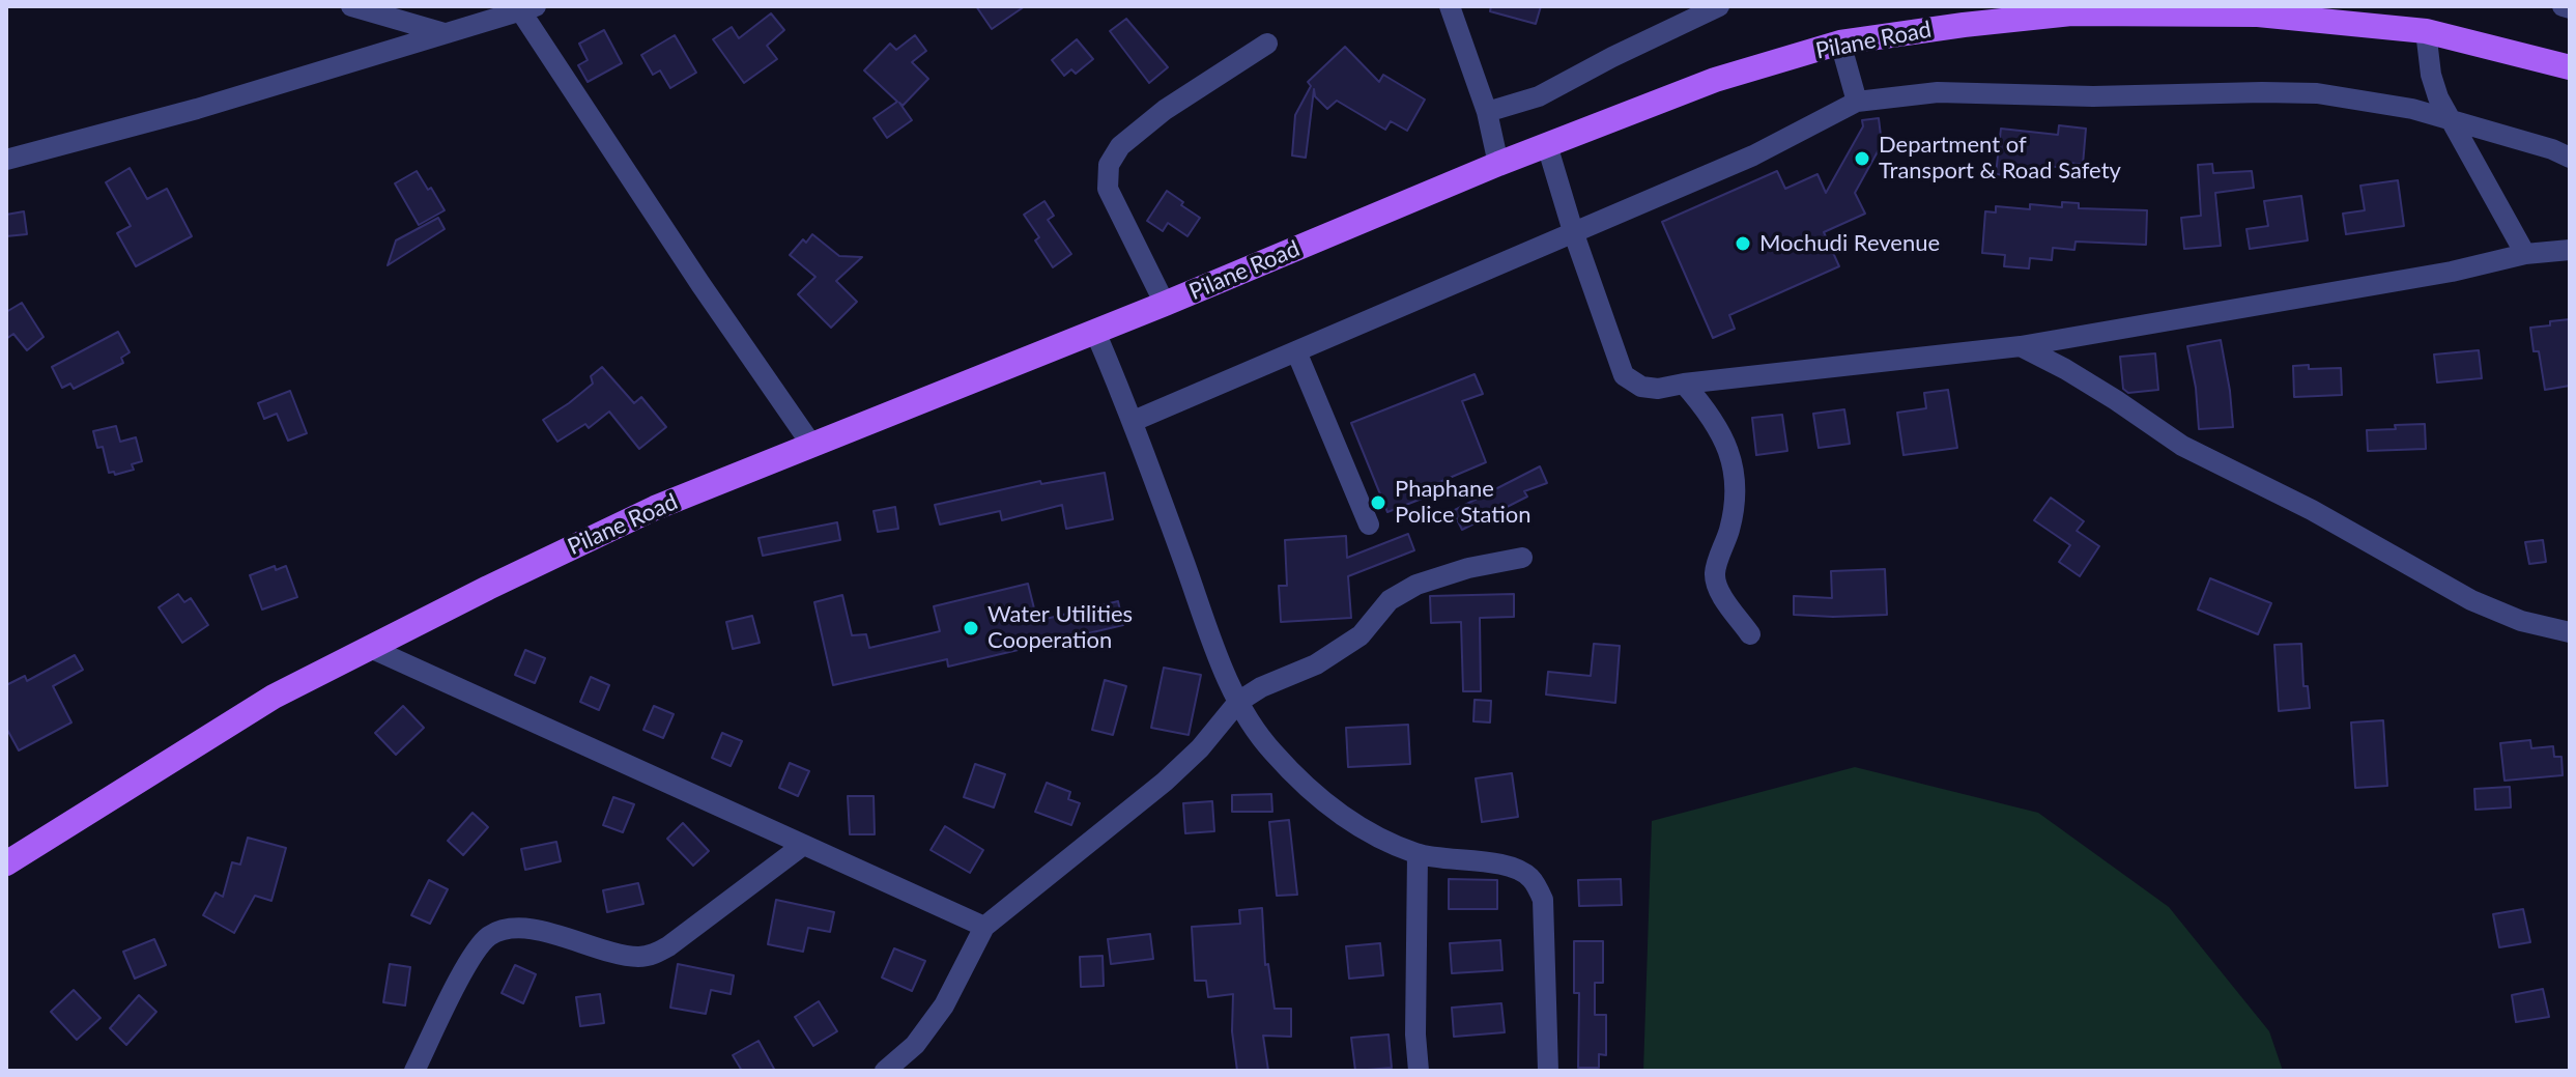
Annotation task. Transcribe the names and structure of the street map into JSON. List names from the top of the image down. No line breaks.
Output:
{"streets":{"main road":["Pilane Road"]},"places":["Department of Transport & Road Safety","Mochudi Revenue","Phaphane Police Station","Water Utilities Cooperation"]}
